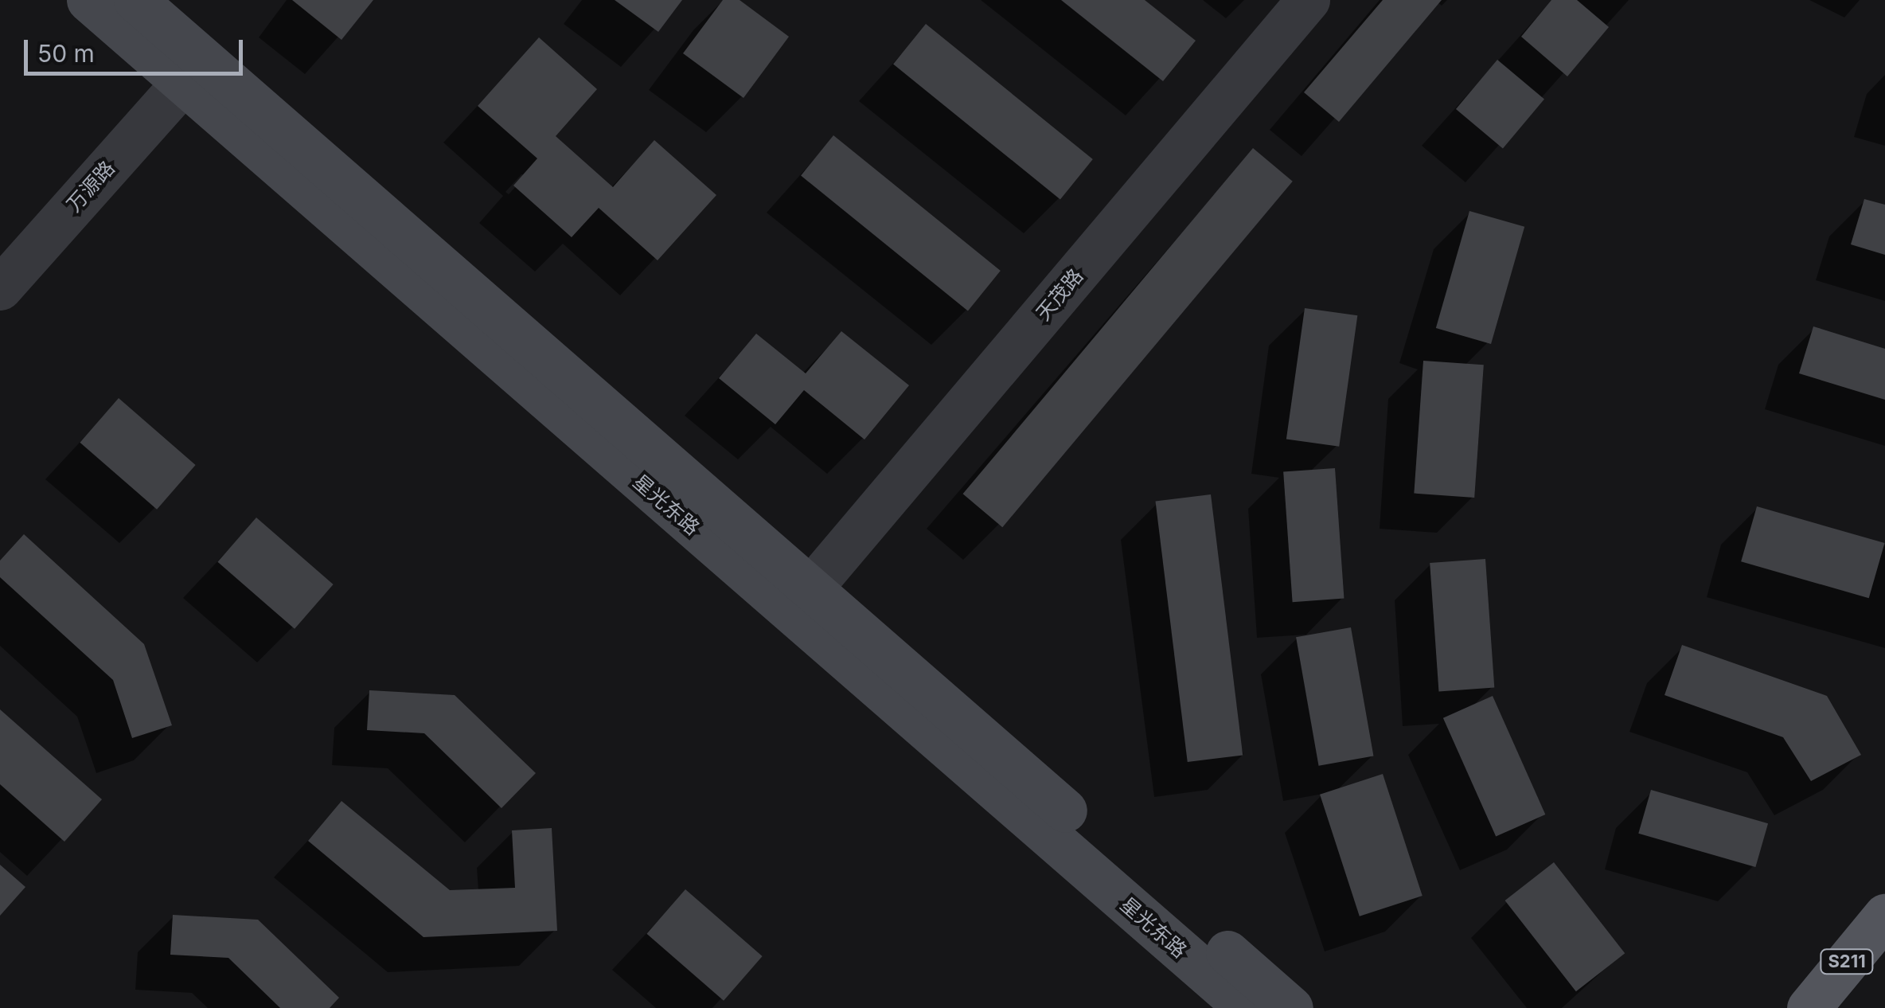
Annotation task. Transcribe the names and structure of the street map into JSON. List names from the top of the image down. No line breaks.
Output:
{"streets":{"main road":["星光东路","S211"],"street":["万源路","天茂路"]},"crossings":[["万源路","星光东路"],["天茂路","星光东路"]],"scale_bar":"50 m"}
